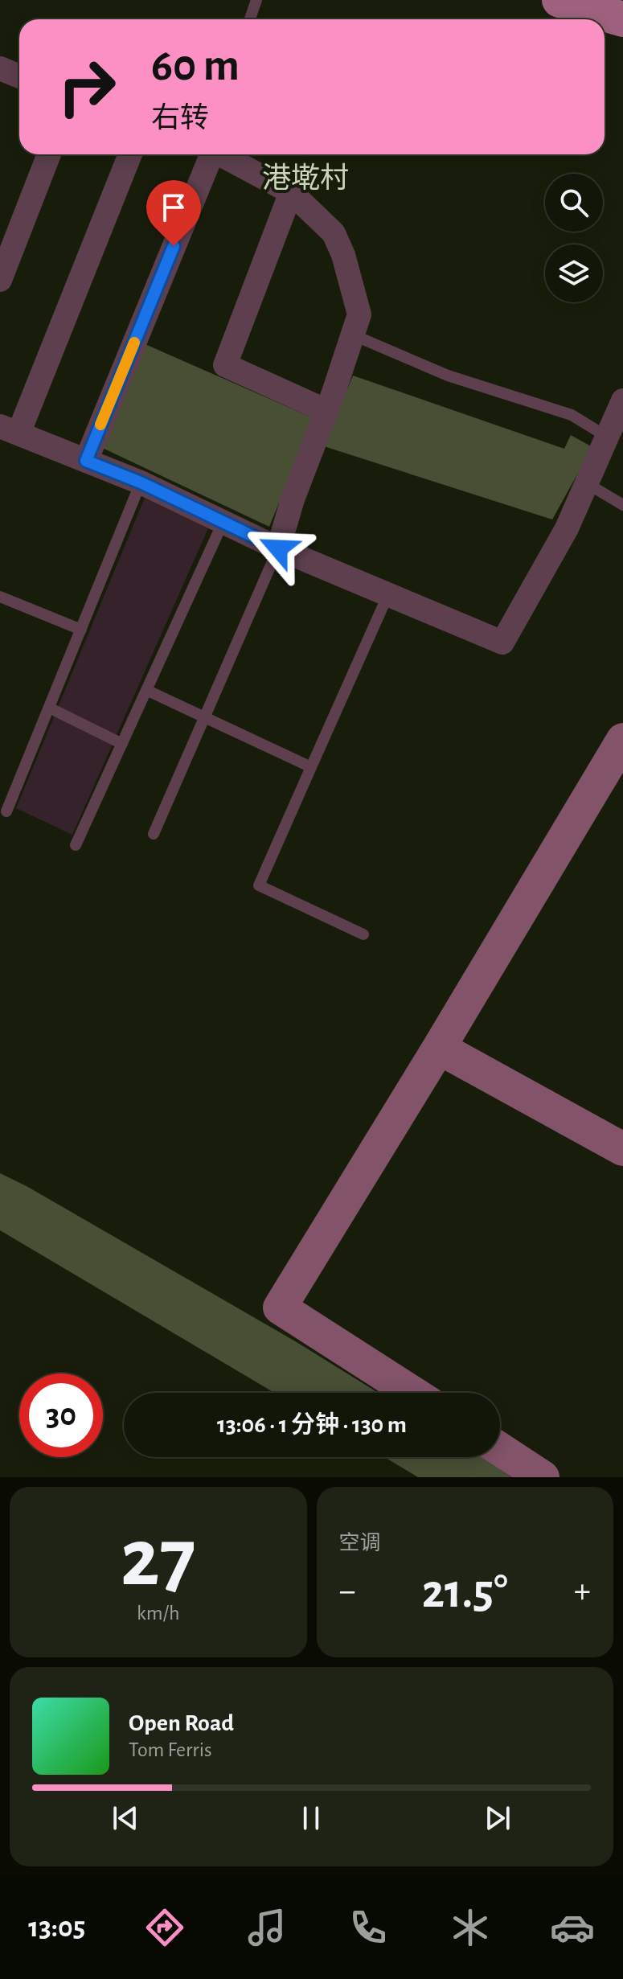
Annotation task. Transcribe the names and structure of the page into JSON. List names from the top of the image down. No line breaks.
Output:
{"districts":["港墘村"],"page":{"turn":["60 m","右转"],"limit":"30","trip":"13:06 · 1 分钟 · 130 m","tile":[["27","km/h"],"空调"],"heat":["−","21.5°","+"],"song":["Open Road","Tom Ferris"],"tabs":"13:05"}}
